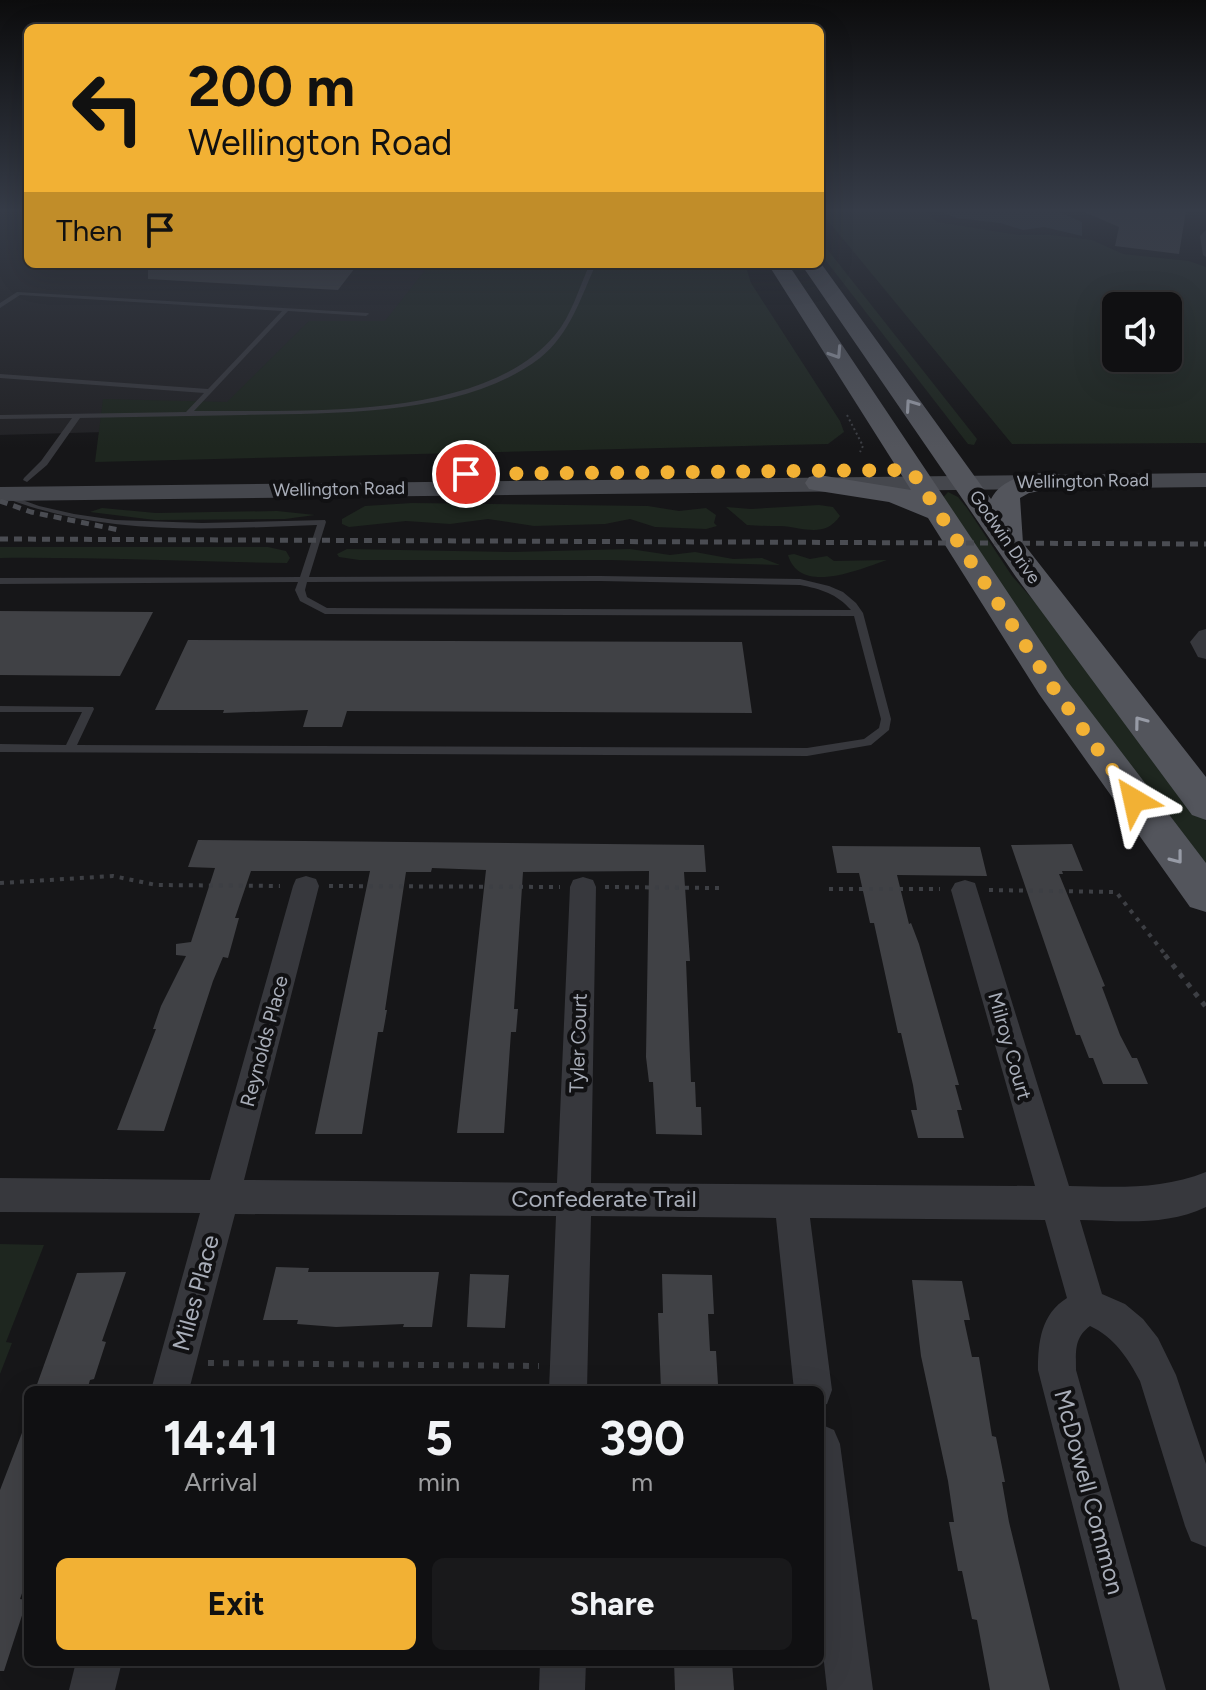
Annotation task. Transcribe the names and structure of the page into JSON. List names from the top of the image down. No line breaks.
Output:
{"streets":{"main road":["Wellington Road","Godwin Drive"],"street":["Reynolds Place","Tyler Court","Milroy Court","Confederate Trail","Miles Place","McDowell Common"]},"crossings":[["Wellington Road","Godwin Drive"],["Reynolds Place","Confederate Trail"],["Reynolds Place","Miles Place"],["Tyler Court","Confederate Trail"],["Milroy Court","Confederate Trail"],["Confederate Trail","Miles Place"]],"page":{"turn":["200 m","Wellington Road"],"then":"Then","eta":["14:41","Arrival","5","min","390","m"],"buttons":["Exit","Share"]}}
